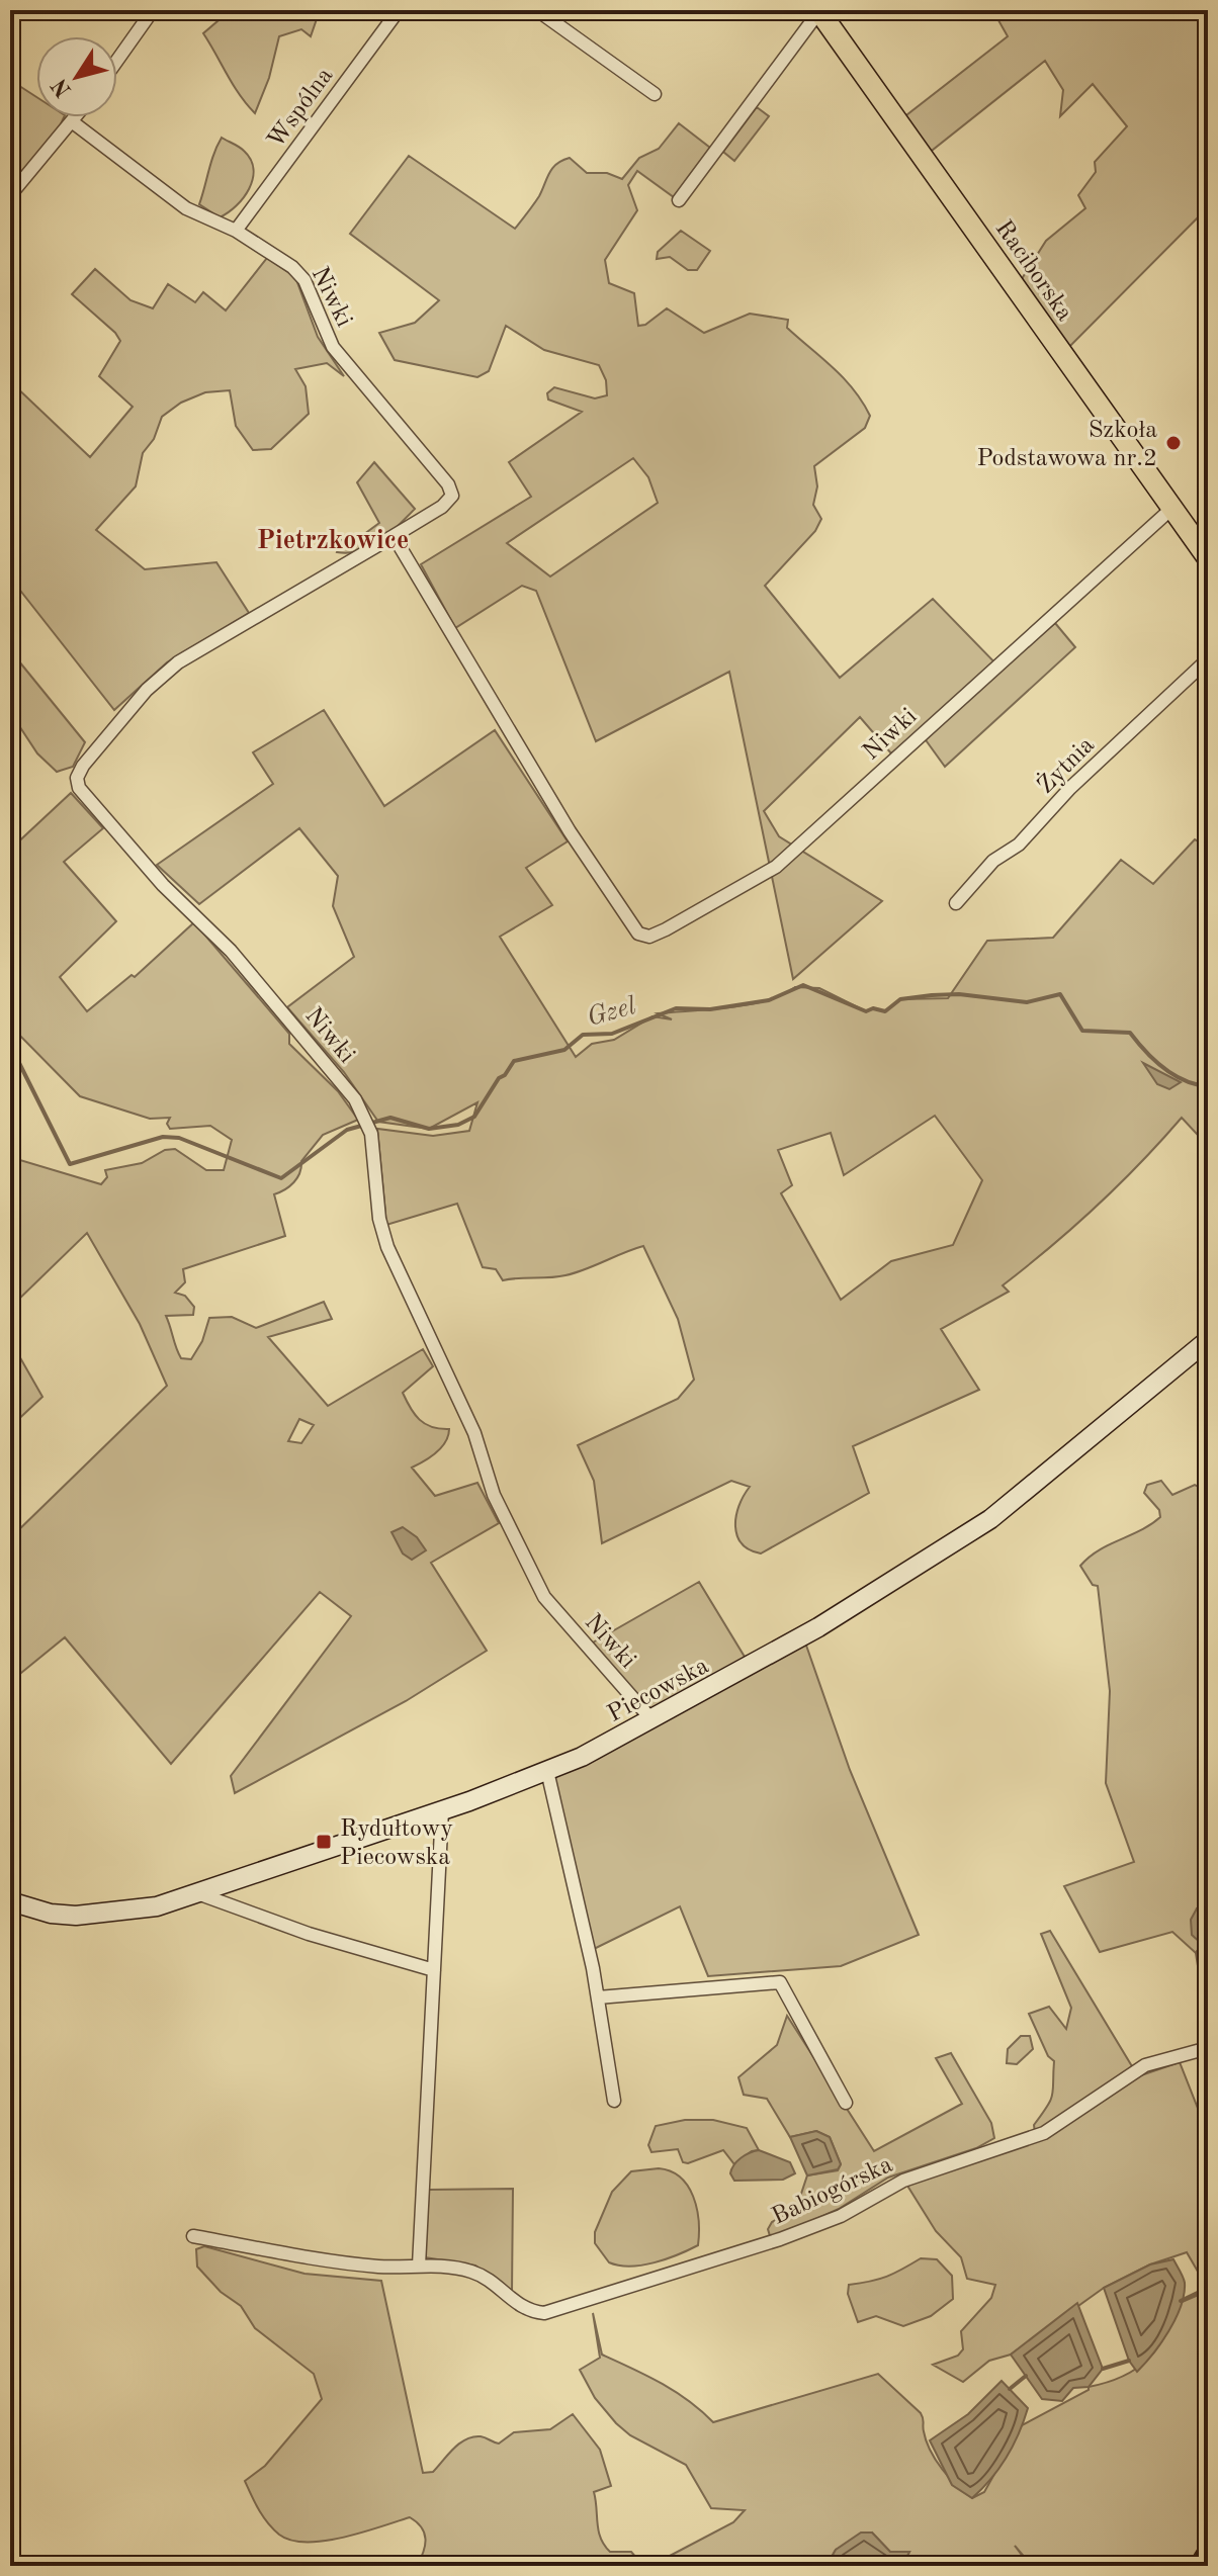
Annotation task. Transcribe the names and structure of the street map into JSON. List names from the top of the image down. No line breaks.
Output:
{"streets":{"main road":["Raciborska"],"street":["Wspólna","Niwki","Żytnia","Piecowska","Babiogórska"]},"crossings":[["Wspólna","Niwki"],["Raciborska","Niwki"],["Niwki","Piecowska"]],"districts":["Pietrzkowice"],"water":["Gzel"],"places":{"other":["Szkoła Podstawowa nr.2"],"transit":["Rydułtowy Piecowska"]},"north":"bottom left"}
